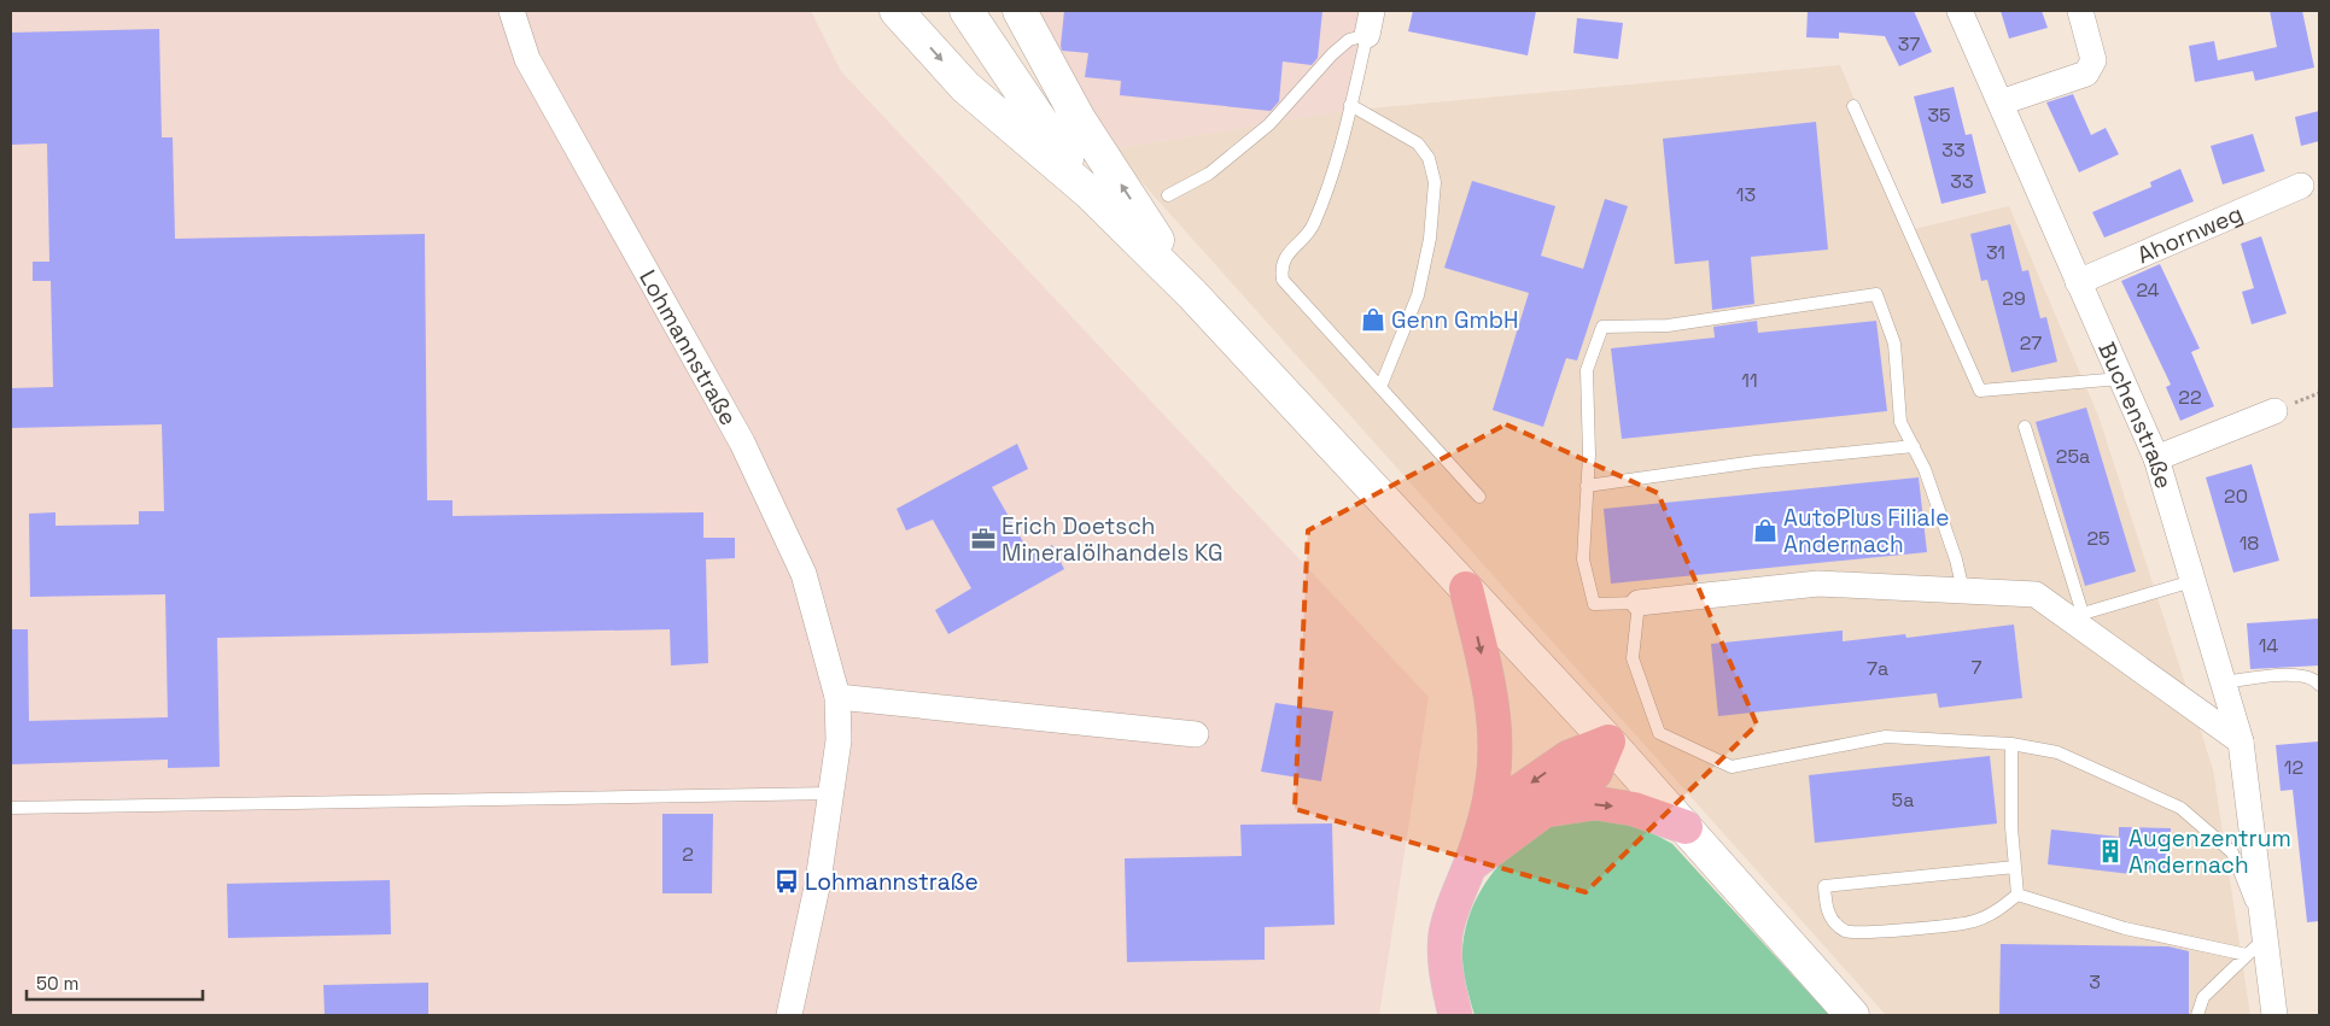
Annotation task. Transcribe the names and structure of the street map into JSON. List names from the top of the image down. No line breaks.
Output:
{"streets":{"street":["Ahornweg","Lohmannstraße","Buchenstraße"]},"crossings":[["Ahornweg","Buchenstraße"]],"places":{"shop":["Genn GmbH","AutoPlus Filiale Andernach"],"office":["Erich Doetsch Mineralölhandels KG"],"building":["Augenzentrum Andernach"],"bus stop":["Lohmannstraße"]},"house_numbers":["37","35","33","33","13","31","24","29","27","11","22","25a","20","25","18","14","7","7a","12","5a","2","3"],"scale_bar":"50 m"}
